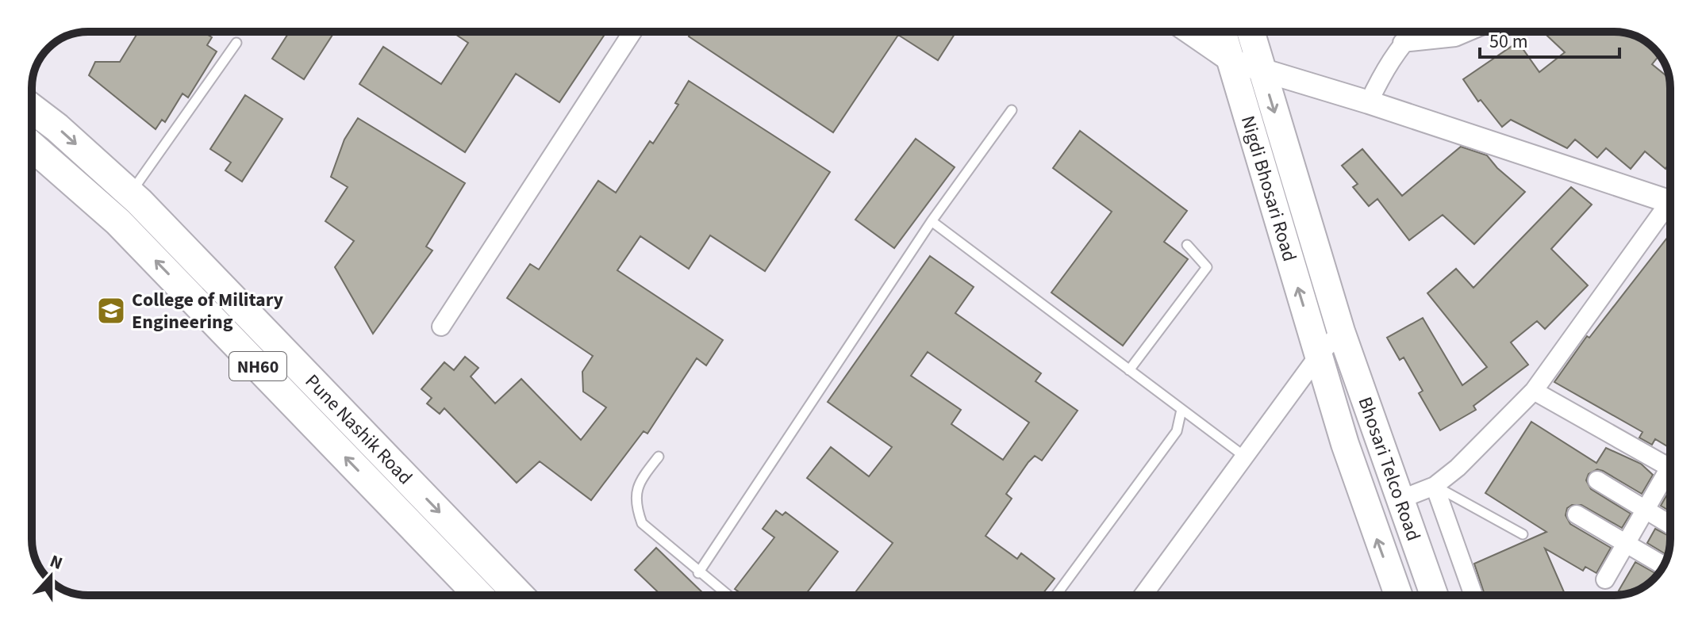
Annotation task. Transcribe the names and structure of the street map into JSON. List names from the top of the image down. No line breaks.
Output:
{"streets":{"highway":["NH60","Pune Nashik Road"],"main road":["Nigdi Bhosari Road","Bhosari Telco Road"]},"crossings":[["Nigdi Bhosari Road","Bhosari Telco Road"]],"places":{"school or university":["College of Military Engineering"]},"scale_bar":"50 m","north":"top"}
